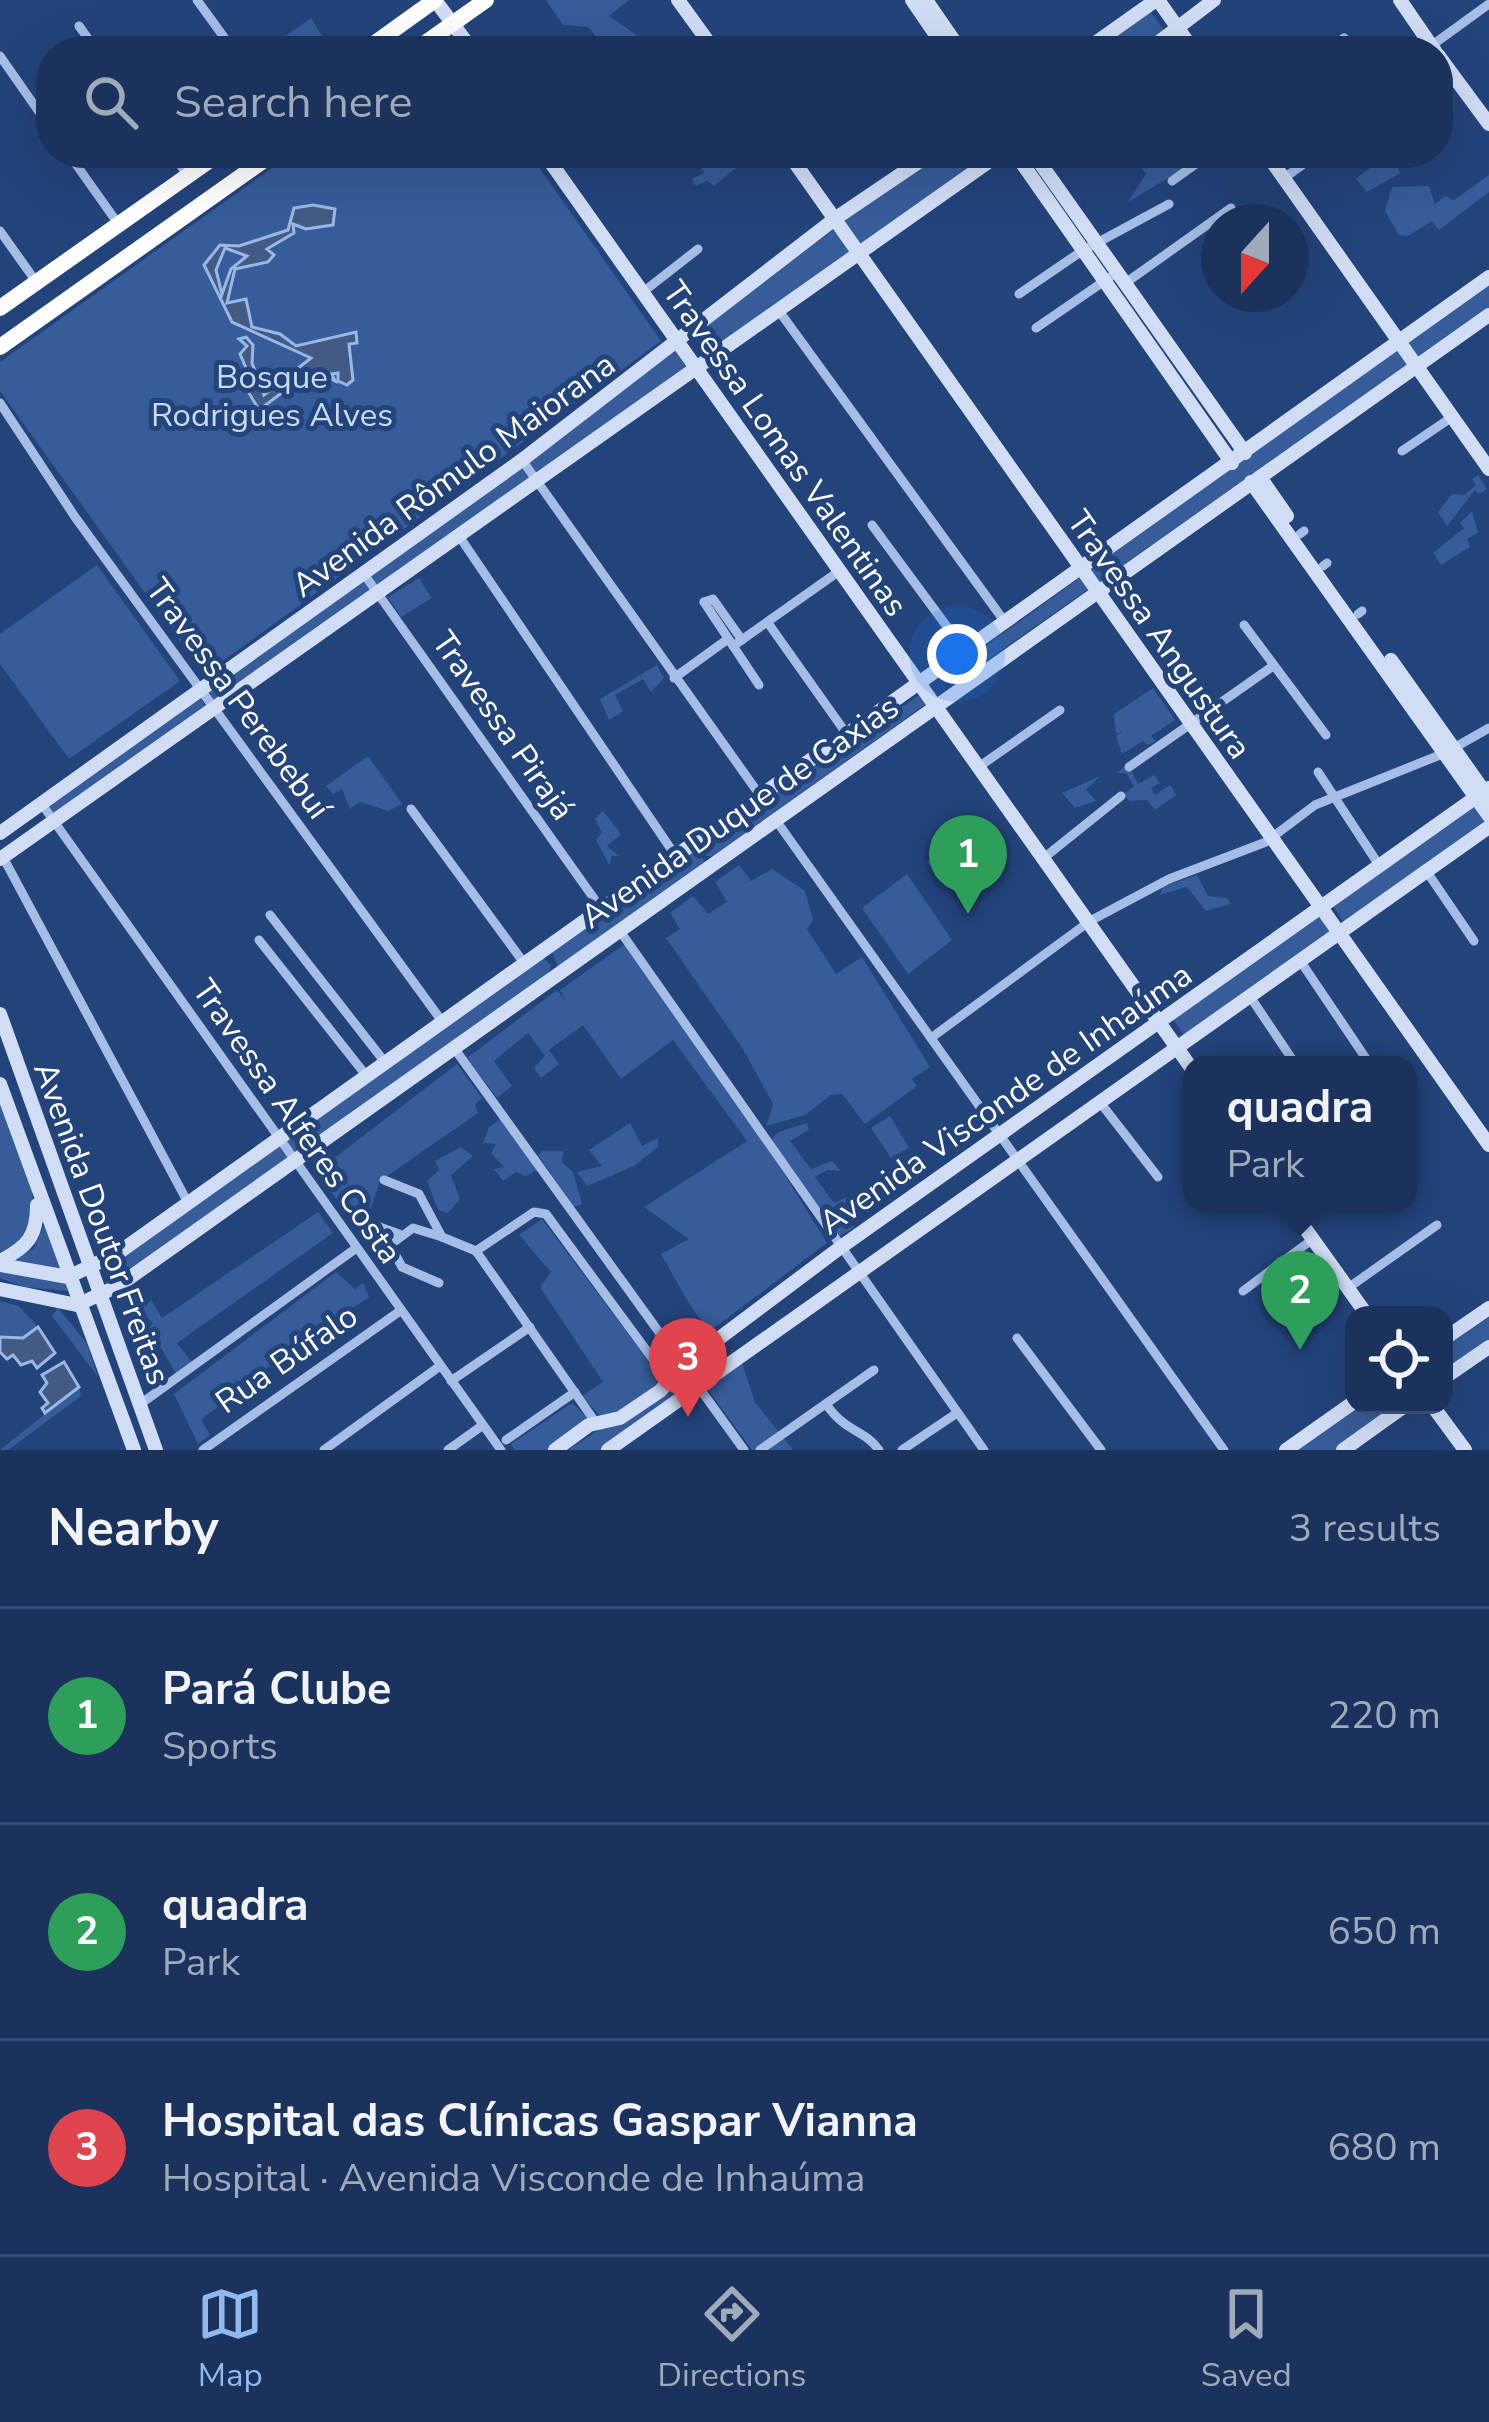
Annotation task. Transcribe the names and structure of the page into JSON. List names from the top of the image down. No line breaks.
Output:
{"streets":{"street":["Travessa Lomas Valentinas","Avenida Rômulo Maiorana","Travessa Angustura","Travessa Perebebuí","Travessa Pirajá","Avenida Duque de Caxias","Avenida Visconde de Inhaúma","Travessa Alferes Costa","Avenida Doutor Freitas","Rua Búfalo"]},"crossings":[["Travessa Lomas Valentinas","Avenida Rômulo Maiorana"],["Travessa Lomas Valentinas","Avenida Duque de Caxias"],["Travessa Lomas Valentinas","Avenida Visconde de Inhaúma"],["Avenida Rômulo Maiorana","Travessa Angustura"],["Avenida Rômulo Maiorana","Travessa Perebebuí"],["Avenida Rômulo Maiorana","Travessa Pirajá"],["Avenida Rômulo Maiorana","Travessa Alferes Costa"],["Travessa Angustura","Avenida Duque de Caxias"],["Travessa Angustura","Avenida Visconde de Inhaúma"],["Travessa Perebebuí","Avenida Duque de Caxias"],["Travessa Pirajá","Avenida Duque de Caxias"],["Avenida Duque de Caxias","Travessa Alferes Costa"],["Avenida Duque de Caxias","Avenida Doutor Freitas"],["Travessa Alferes Costa","Rua Búfalo"]],"parks":["Bosque Rodrigues Alves"],"north":"bottom","page":{"search":"Search here","pins":["1","2","3"],"popup":["quadra","Park"],"heading":["Nearby","3 results"],"list":[{"mark":"1","name":"Pará Clube","note":"Sports","value":"220 m"},{"mark":"2","name":"quadra","note":"Park","value":"650 m"},{"mark":"3","name":"Hospital das Clínicas Gaspar Vianna","note":"Hospital · Avenida Visconde de Inhaúma","value":"680 m"}],"nav":["Map","Directions","Saved"]}}
